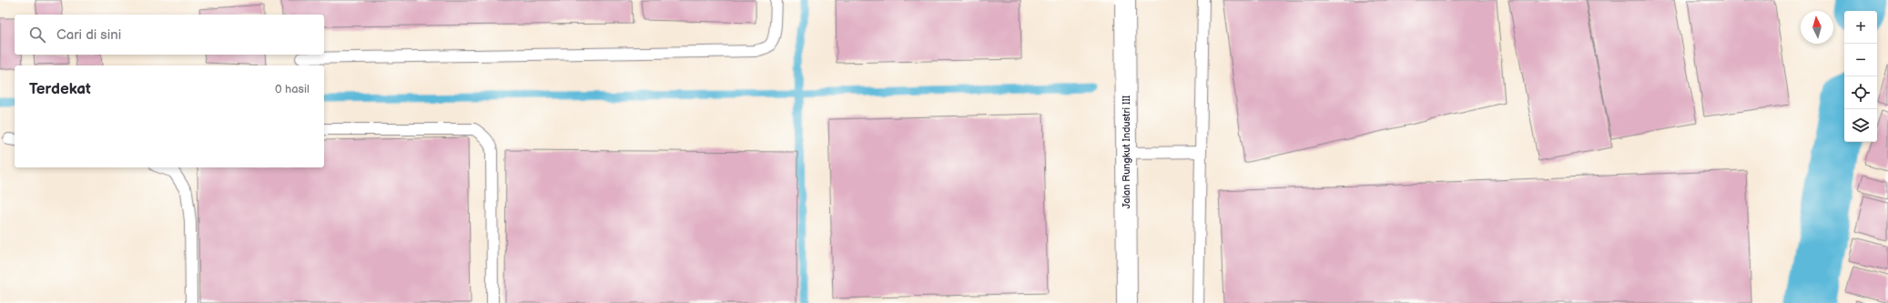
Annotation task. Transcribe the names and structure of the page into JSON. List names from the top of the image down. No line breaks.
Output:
{"streets":{"street":["Jalan Rungkut Industri III"]},"north":"top","page":{"map_buttons":["+","−"],"search":"Cari di sini","heading":["Terdekat","0 hasil"]}}
